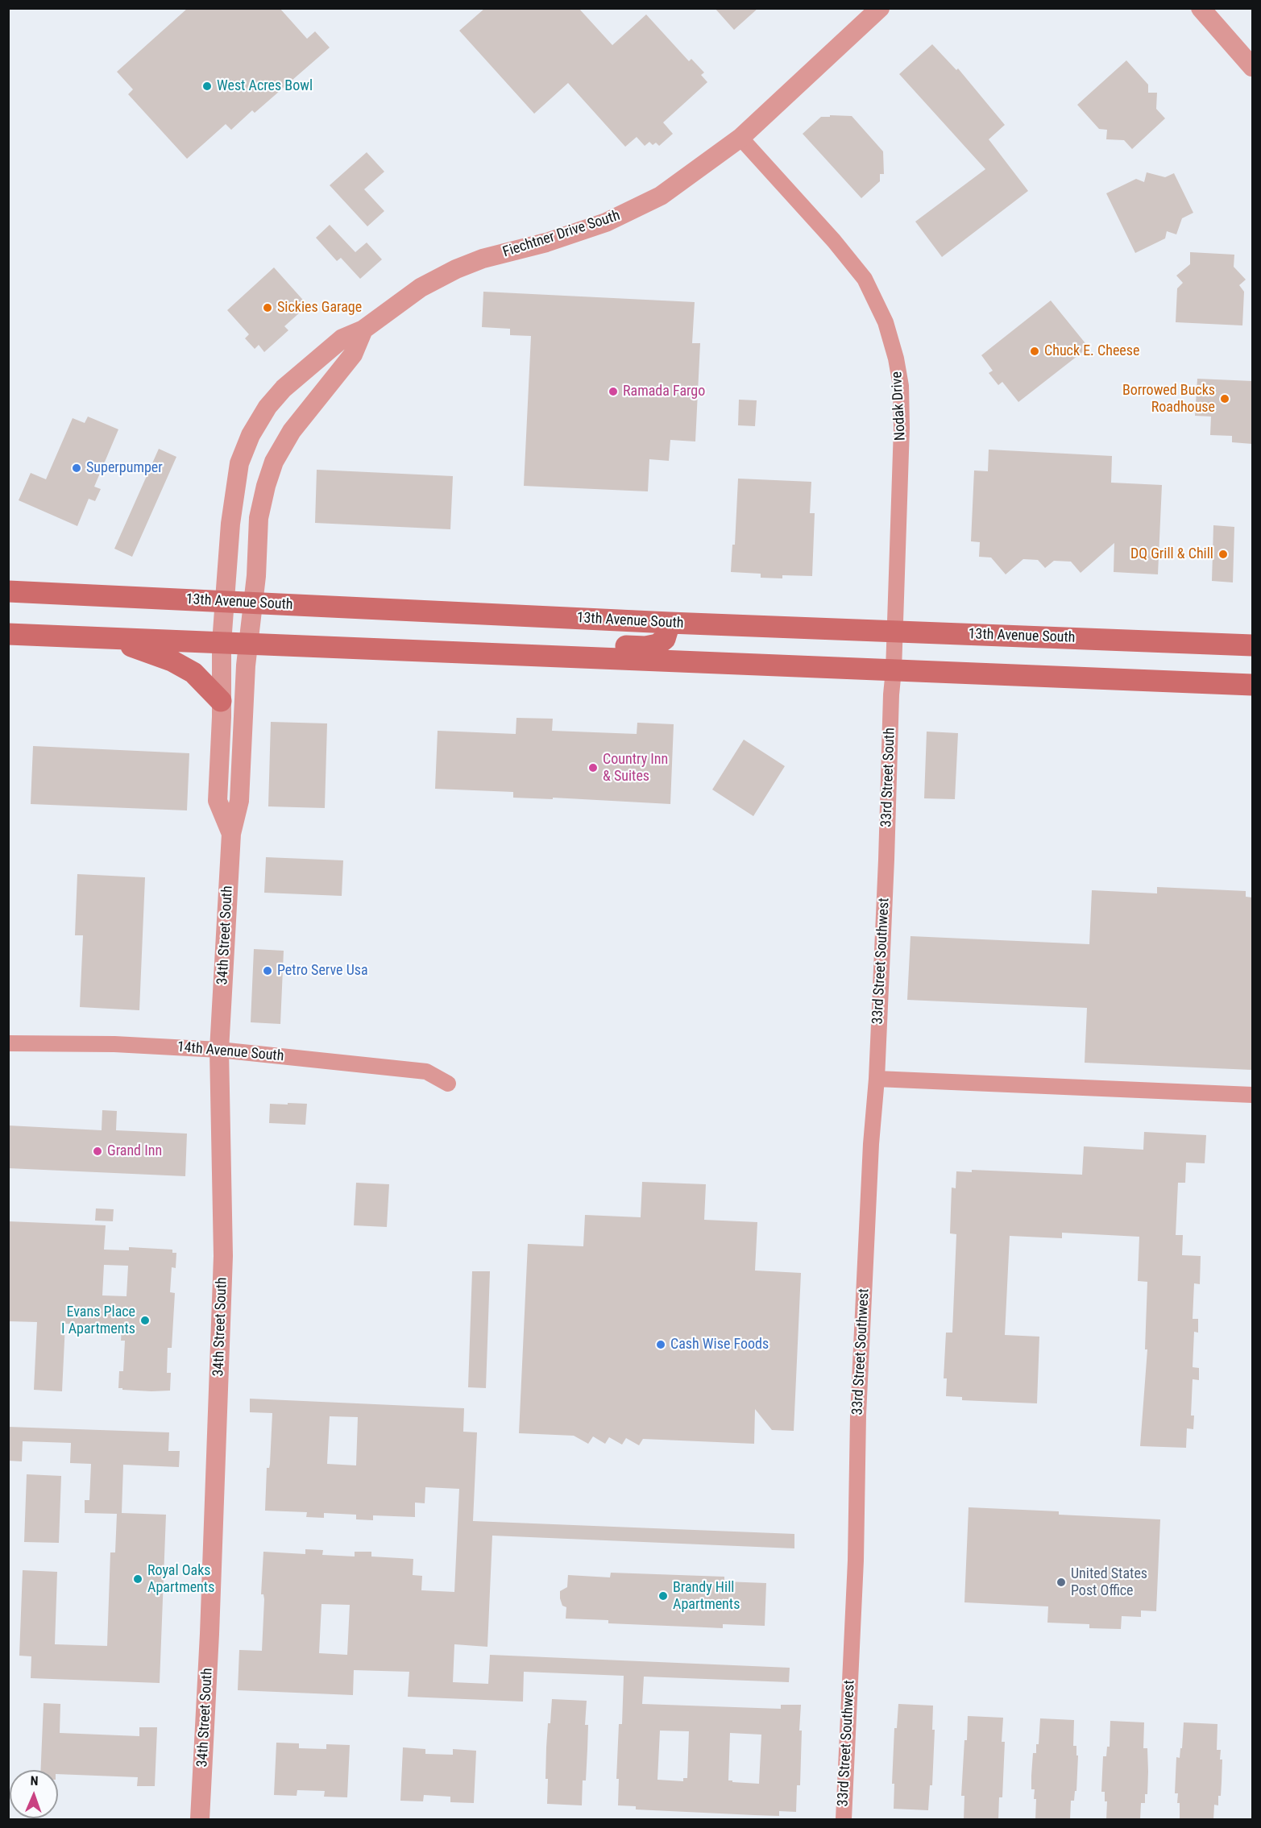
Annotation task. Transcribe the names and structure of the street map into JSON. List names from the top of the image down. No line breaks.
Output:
{"streets":{"main road":["13th Avenue South"],"street":["Fiechtner Drive South","Nodak Drive","33rd Street South","34th Street South","33rd Street Southwest","14th Avenue South"]},"crossings":[["Fiechtner Drive South","Nodak Drive"],["Fiechtner Drive South","13th Avenue South"],["Fiechtner Drive South","34th Street South"],["Nodak Drive","13th Avenue South"],["Nodak Drive","33rd Street South"],["33rd Street South","33rd Street Southwest"],["34th Street South","14th Avenue South"]],"places":["West Acres Bowl","Sickies Garage","Chuck E. Cheese","Ramada Fargo","Borrowed Bucks Roadhouse","Superpumper","DQ Grill & Chill","Country Inn & Suites","Petro Serve Usa","Grand Inn","Evans Place I Apartments","Cash Wise Foods","Royal Oaks Apartments","United States Post Office","Brandy Hill Apartments"],"north":"top"}
